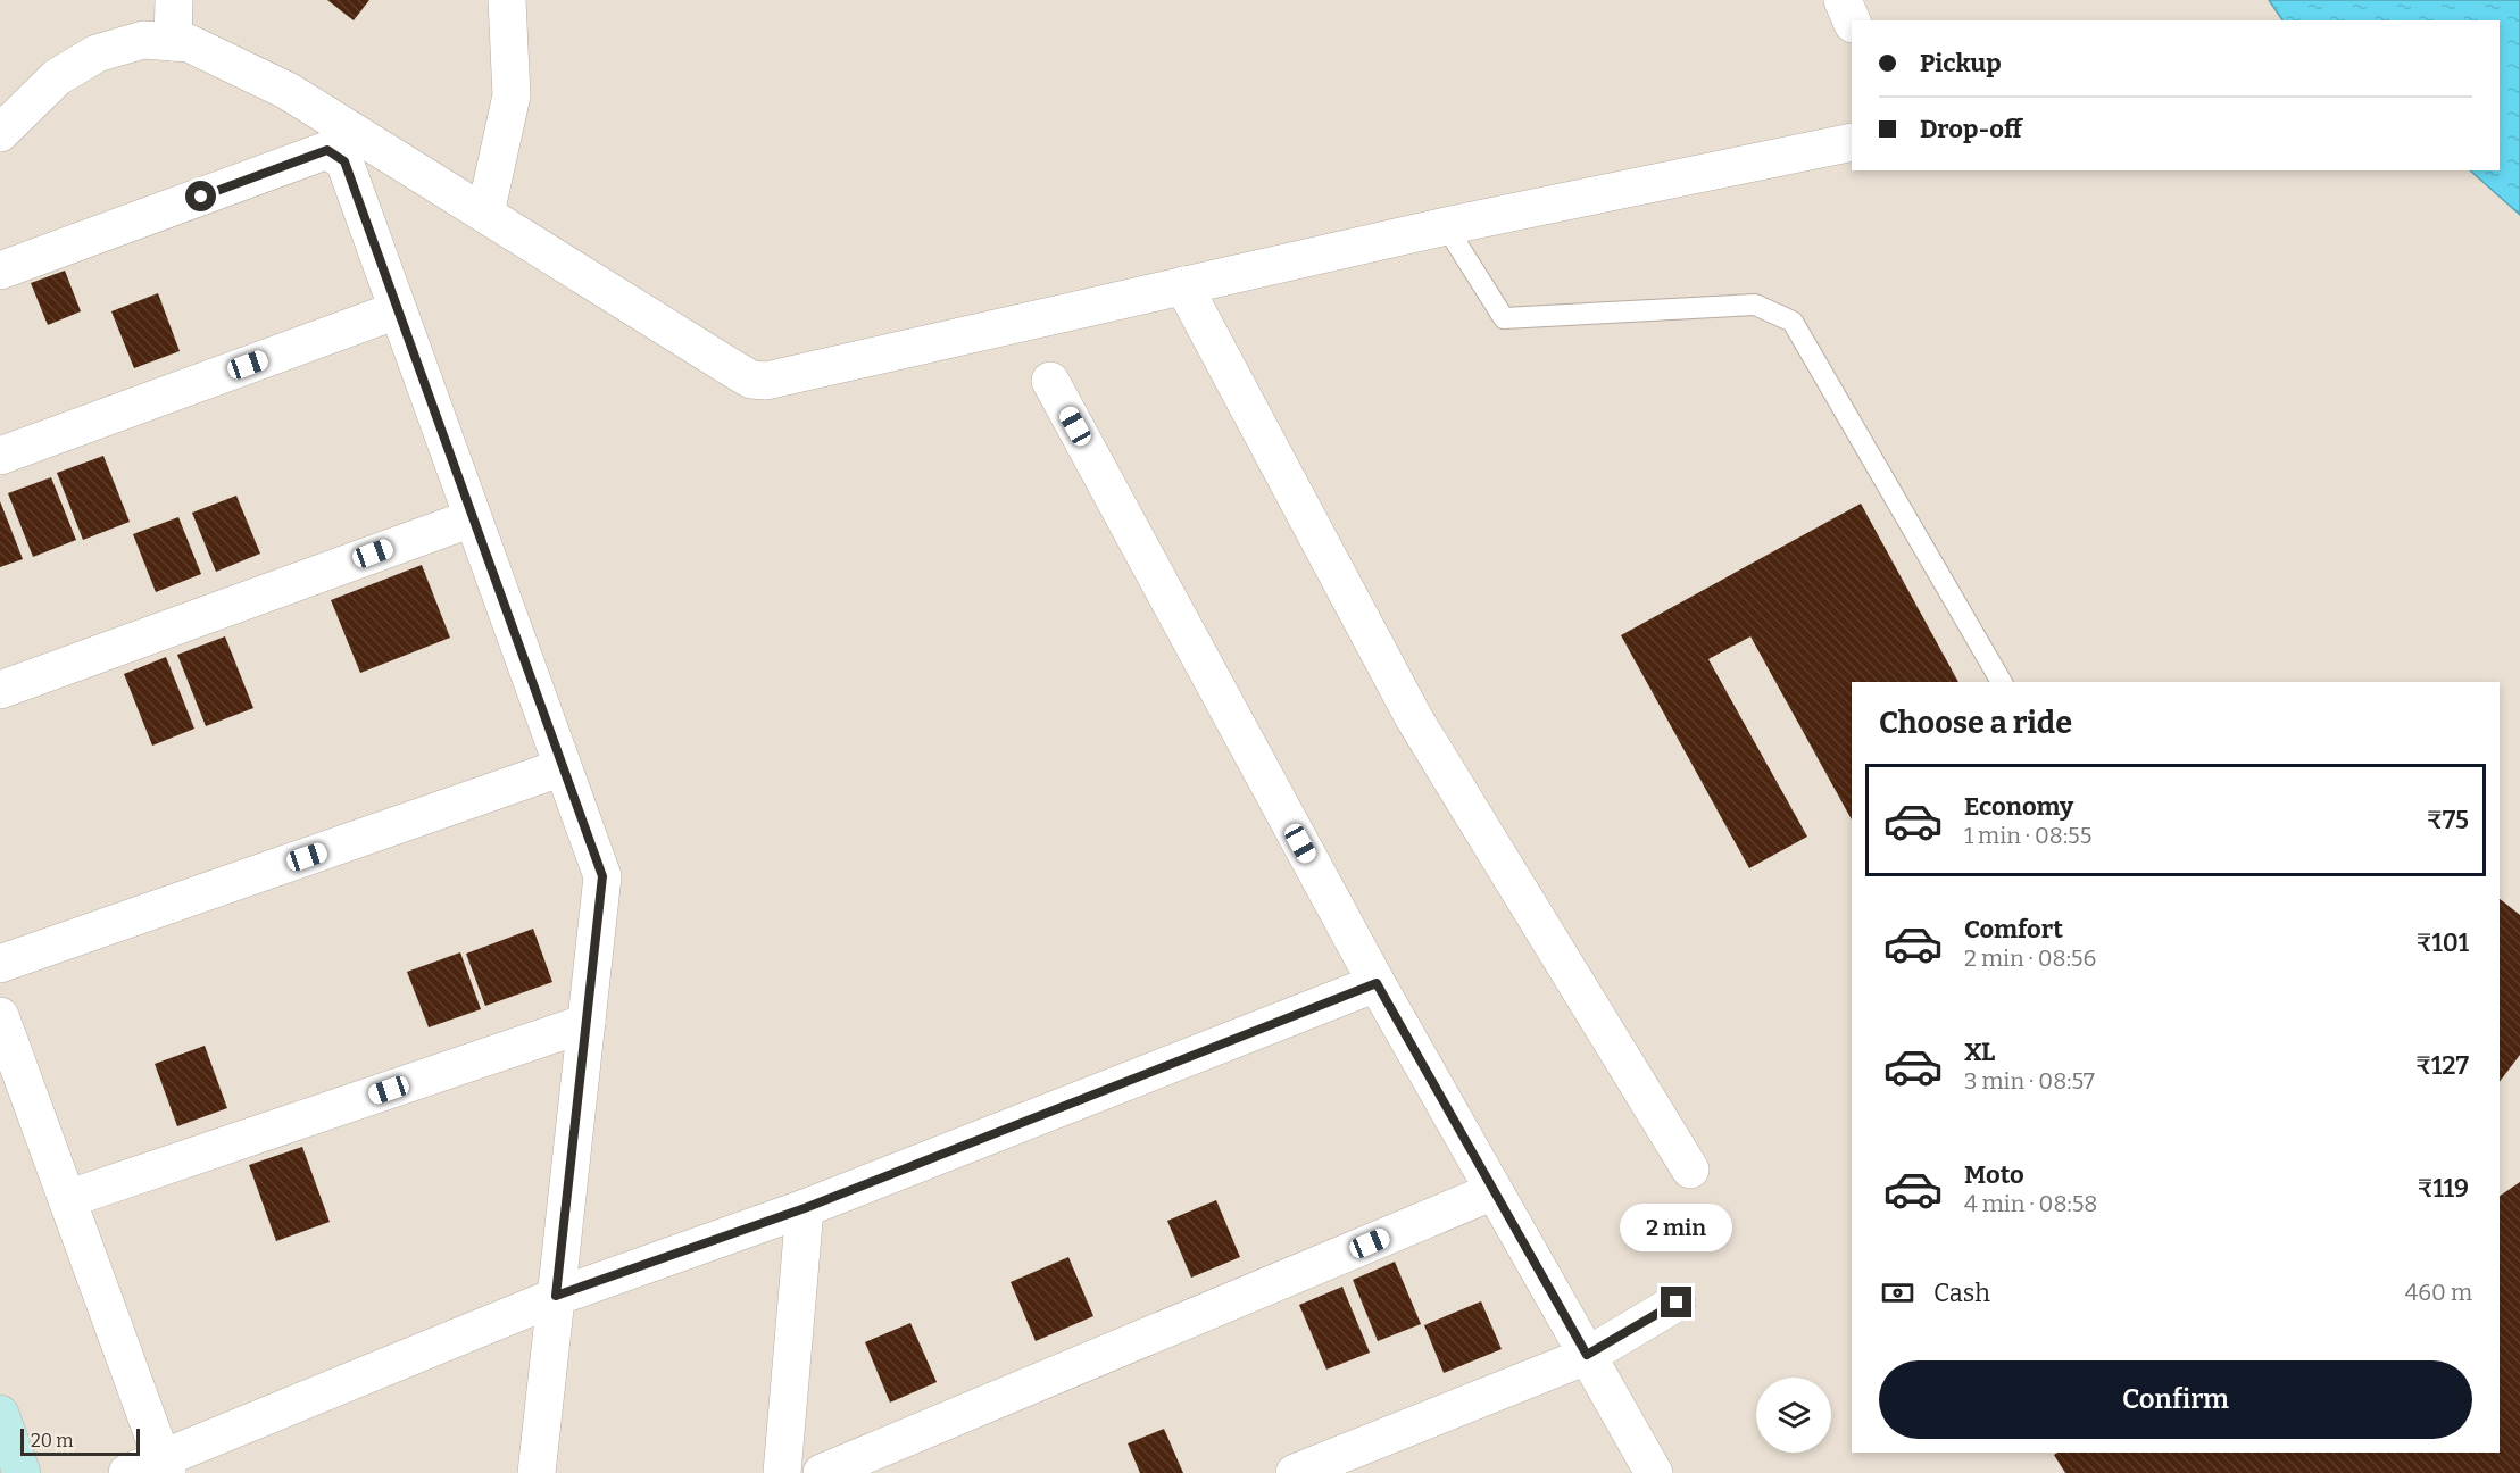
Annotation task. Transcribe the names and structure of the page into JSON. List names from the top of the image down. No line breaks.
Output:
{"scale_bar":"20 m","page":{"banner":["Pickup","Drop-off"],"heading":"Choose a ride","list":[{"name":"Economy","note":"1 min · 08:55","value":"₹75"},{"name":"Comfort","note":"2 min · 08:56","value":"₹101"},{"name":"XL","note":"3 min · 08:57","value":"₹127"},{"name":"Moto","note":"4 min · 08:58","value":"₹119"}],"bubble":"2 min","pay":["Cash","460 m"],"buttons":"Confirm","scale":"20 m"}}
